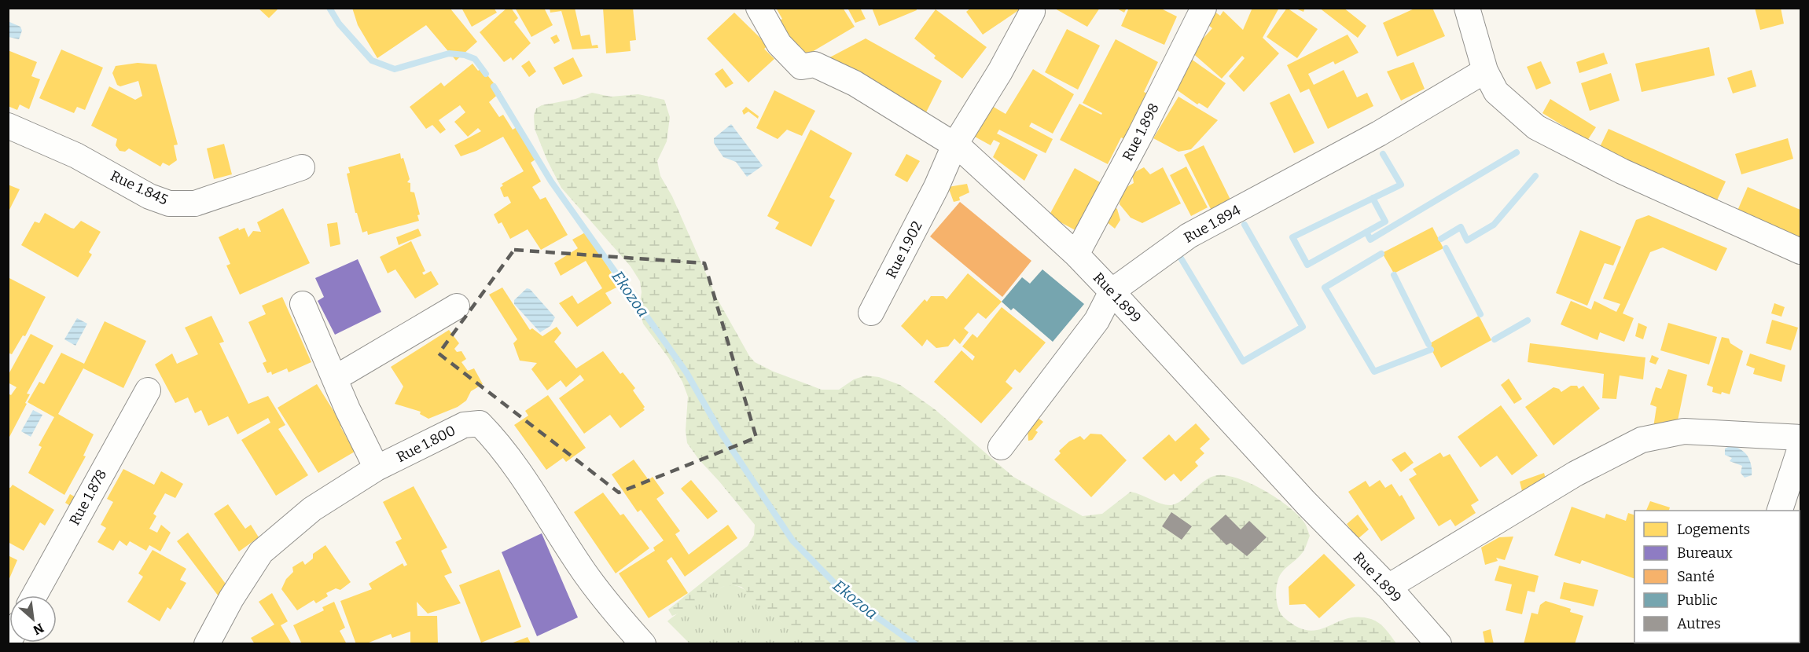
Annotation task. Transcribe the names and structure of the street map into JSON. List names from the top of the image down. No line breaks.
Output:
{"streets":{"street":["Rue 1.898","Rue 1.845","Rue 1.894","Rue 1.902","Rue 1.899","Rue 1.800","Rue 1.878"]},"crossings":[["Rue 1.898","Rue 1.899"],["Rue 1.894","Rue 1.899"],["Rue 1.902","Rue 1.899"]],"water":["Ekozoa"],"legend":["Logements","Bureaux","Santé","Public","Autres"],"north":"bottom right"}
